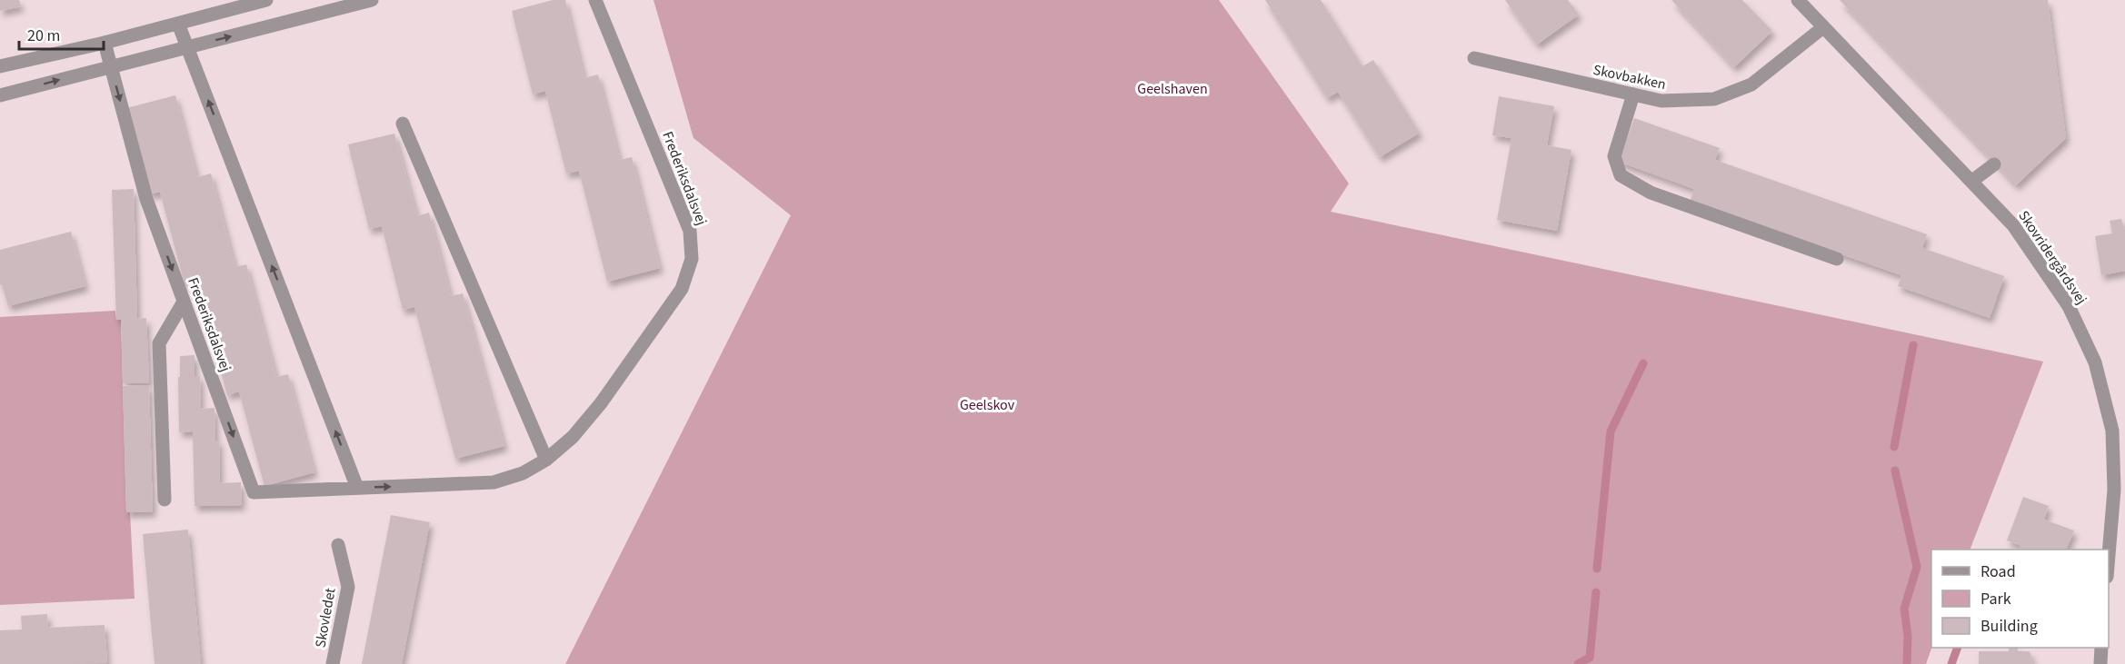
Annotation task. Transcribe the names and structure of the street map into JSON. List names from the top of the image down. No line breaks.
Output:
{"streets":{"street":["Skovbakken","Frederiksdalsvej","Skovridergårdsvej","Skovledet"]},"crossings":[["Skovbakken","Skovridergårdsvej"]],"parks":["Geelshaven","Geelskov"],"legend":["Road","Park","Building"],"scale_bar":"20 m"}
